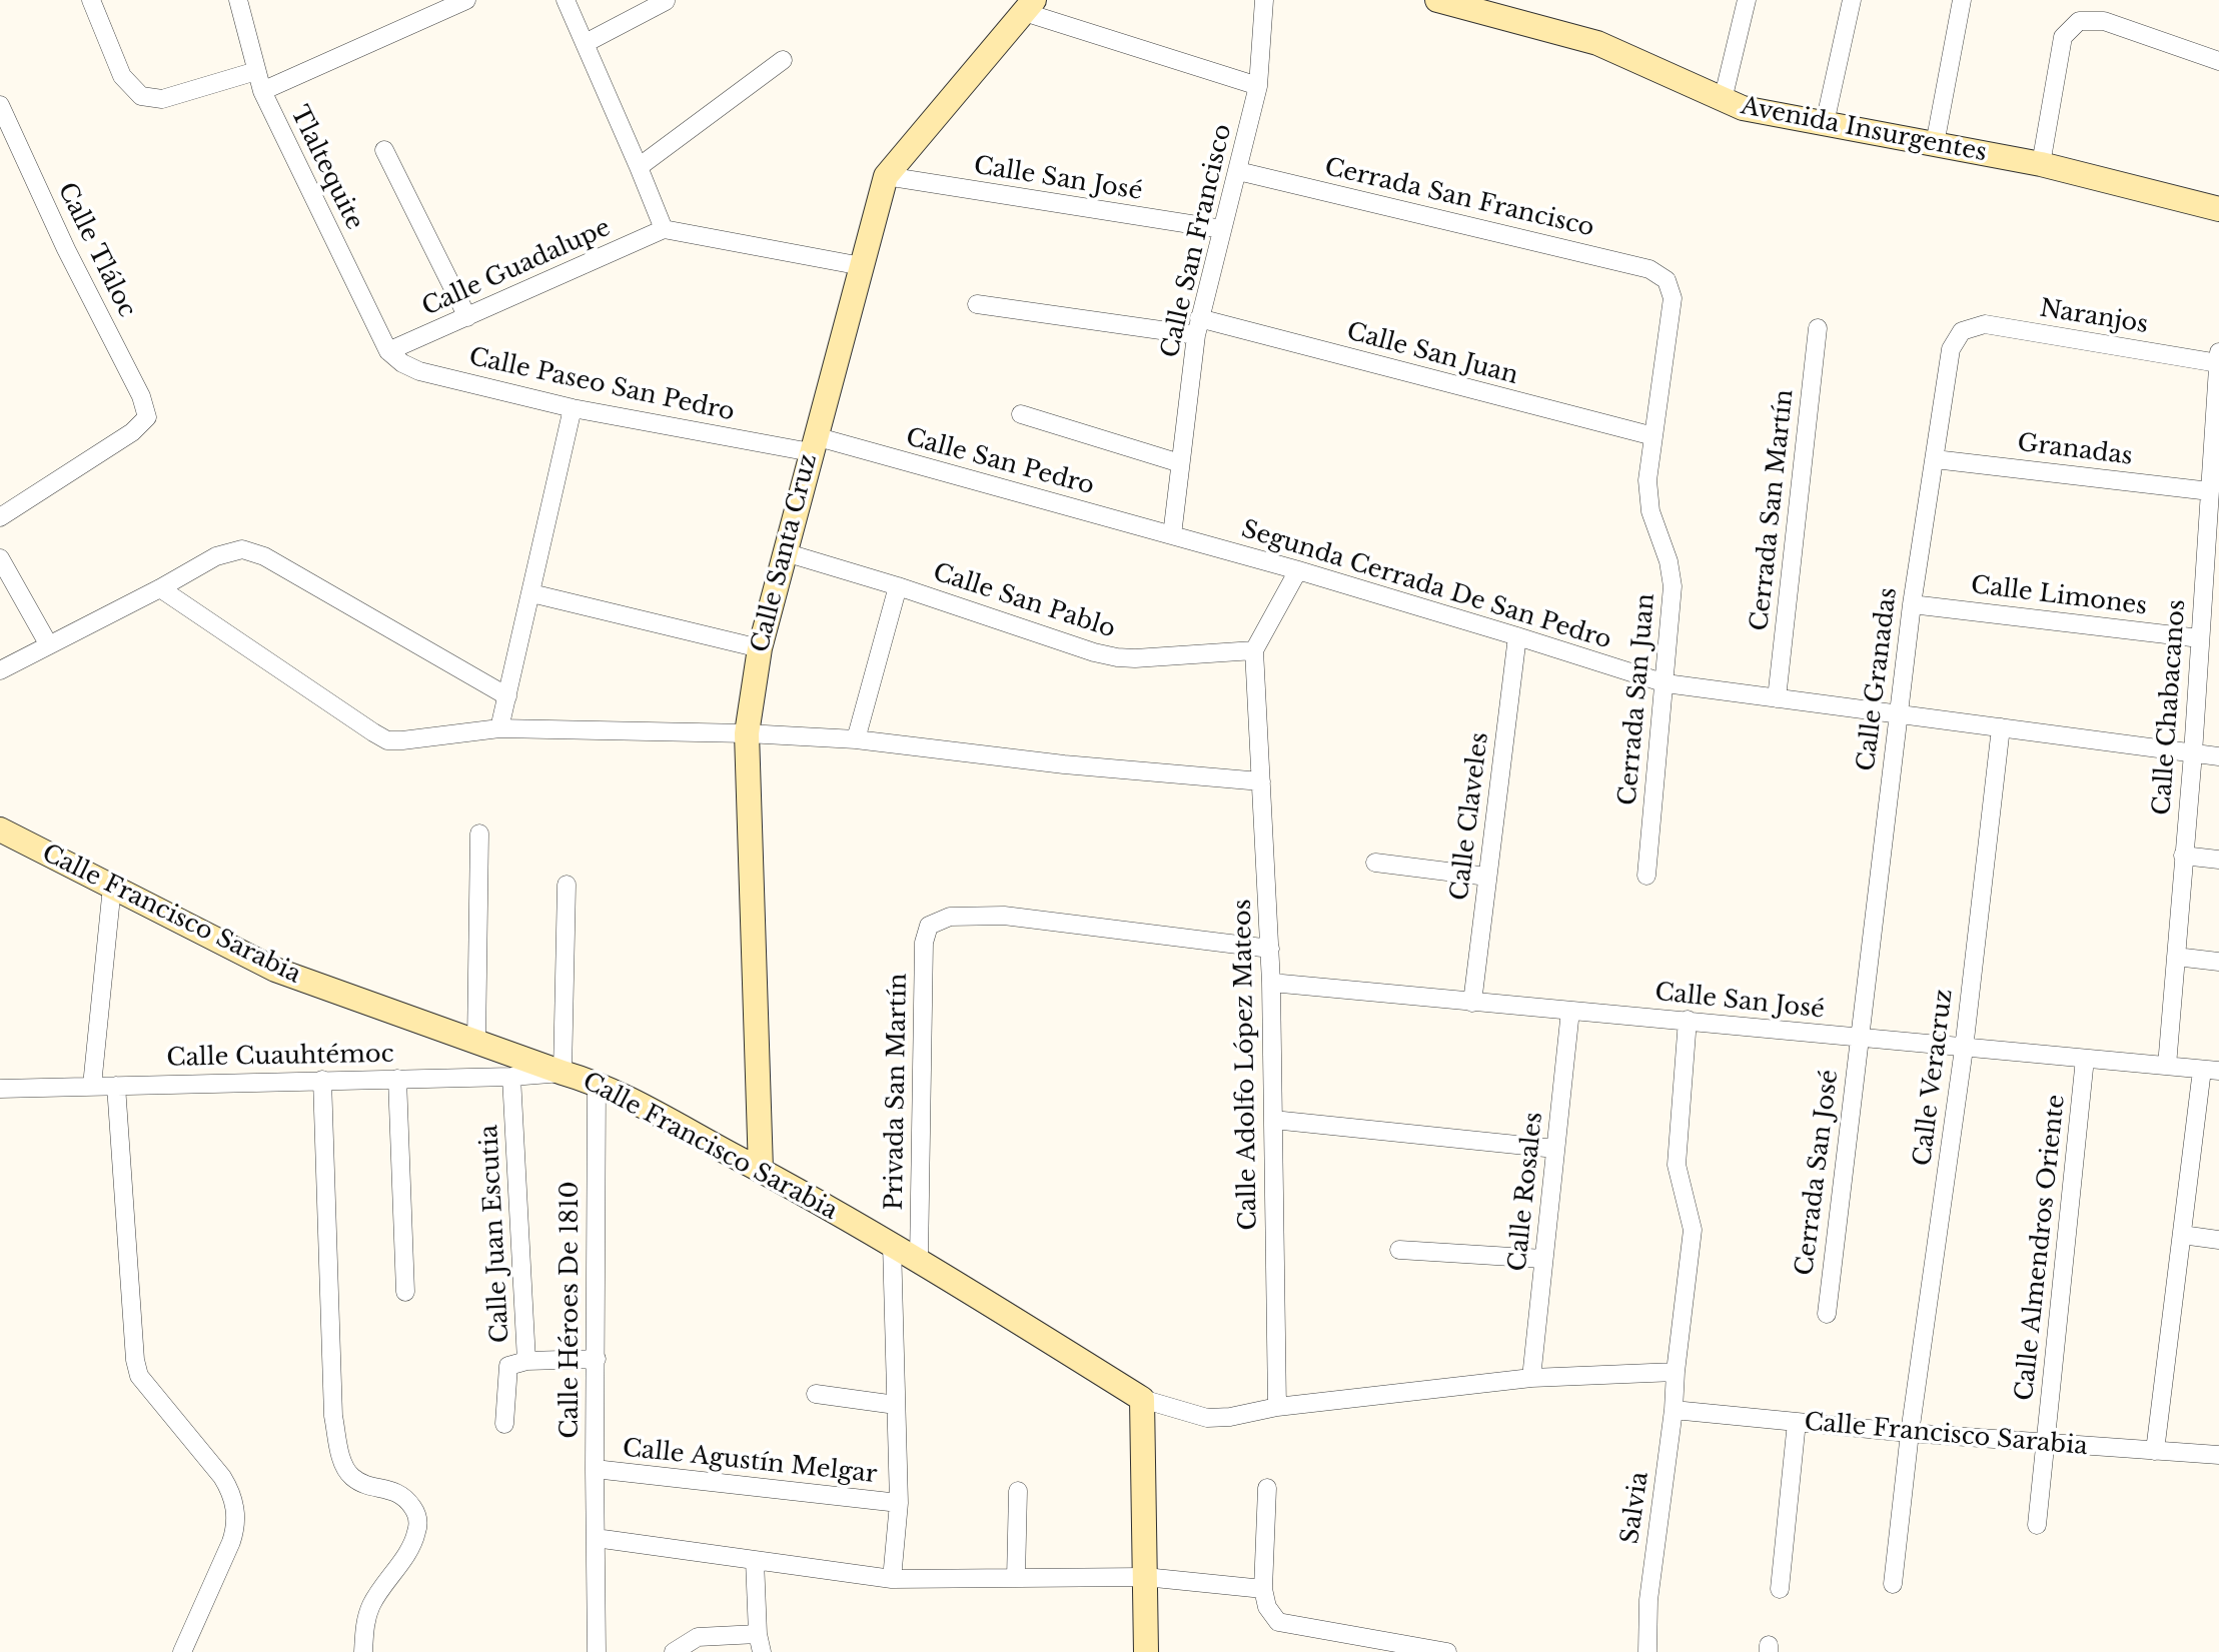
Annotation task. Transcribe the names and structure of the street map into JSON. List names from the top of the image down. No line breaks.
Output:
{"streets":{"street":["Avenida Insurgentes","Tlaltequite","Calle San José","Cerrada San Francisco","Calle San Francisco","Calle Tláloc","Calle Guadalupe","Naranjos","Calle San Juan","Calle Paseo San Pedro","Granadas","Calle San Pedro","Cerrada San Martín","Calle Santa Cruz","Segunda Cerrada De San Pedro","Calle Limones","Calle San Pablo","Calle Granadas","Cerrada San Juan","Calle Chabacanos","Calle Claveles","Calle Francisco Sarabia","Calle Cuauhtémoc","Calle Adolfo López Mateos","Calle Veracruz","Privada San Martín","Cerrada San José","Calle Rosales","Calle Juan Escutia","Calle Almendros Oriente","Calle Héroes De 1810","Calle Agustín Melgar","Salvia"]},"crossings":[["Tlaltequite","Calle Guadalupe"],["Tlaltequite","Calle Paseo San Pedro"],["Calle San José","Calle San Francisco"],["Calle San José","Calle Santa Cruz"],["Calle San José","Calle Granadas"],["Calle San José","Calle Chabacanos"],["Calle San José","Calle Claveles"],["Calle San José","Calle Adolfo López Mateos"],["Calle San José","Calle Veracruz"],["Calle San José","Cerrada San José"],["Calle San José","Calle Rosales"],["Calle San José","Calle Almendros Oriente"],["Calle San José","Salvia"],["Cerrada San Francisco","Calle San Francisco"],["Cerrada San Francisco","Cerrada San Juan"],["Calle San Francisco","Calle San Juan"],["Calle San Francisco","Calle San Pedro"],["Calle San Francisco","Segunda Cerrada De San Pedro"],["Calle Guadalupe","Calle Paseo San Pedro"],["Naranjos","Calle Granadas"],["Naranjos","Calle Chabacanos"],["Calle San Juan","Cerrada San Juan"],["Calle Paseo San Pedro","Calle San Pedro"],["Calle Paseo San Pedro","Calle Santa Cruz"],["Granadas","Calle Granadas"],["Granadas","Calle Chabacanos"],["Calle San Pedro","Calle Santa Cruz"],["Calle San Pedro","Segunda Cerrada De San Pedro"],["Calle Santa Cruz","Calle San Pablo"],["Calle Santa Cruz","Calle Francisco Sarabia"],["Segunda Cerrada De San Pedro","Cerrada San Juan"],["Segunda Cerrada De San Pedro","Calle Claveles"],["Calle Limones","Calle Granadas"],["Calle Limones","Calle Chabacanos"],["Calle San Pablo","Calle Adolfo López Mateos"],["Calle Granadas","Cerrada San José"],["Calle Francisco Sarabia","Calle Cuauhtémoc"],["Calle Francisco Sarabia","Calle Adolfo López Mateos"],["Calle Francisco Sarabia","Calle Veracruz"],["Calle Francisco Sarabia","Privada San Martín"],["Calle Francisco Sarabia","Calle Almendros Oriente"],["Calle Francisco Sarabia","Calle Héroes De 1810"],["Calle Francisco Sarabia","Salvia"],["Calle Cuauhtémoc","Calle Juan Escutia"],["Calle Adolfo López Mateos","Privada San Martín"],["Calle Juan Escutia","Calle Héroes De 1810"],["Calle Héroes De 1810","Calle Agustín Melgar"]]}
